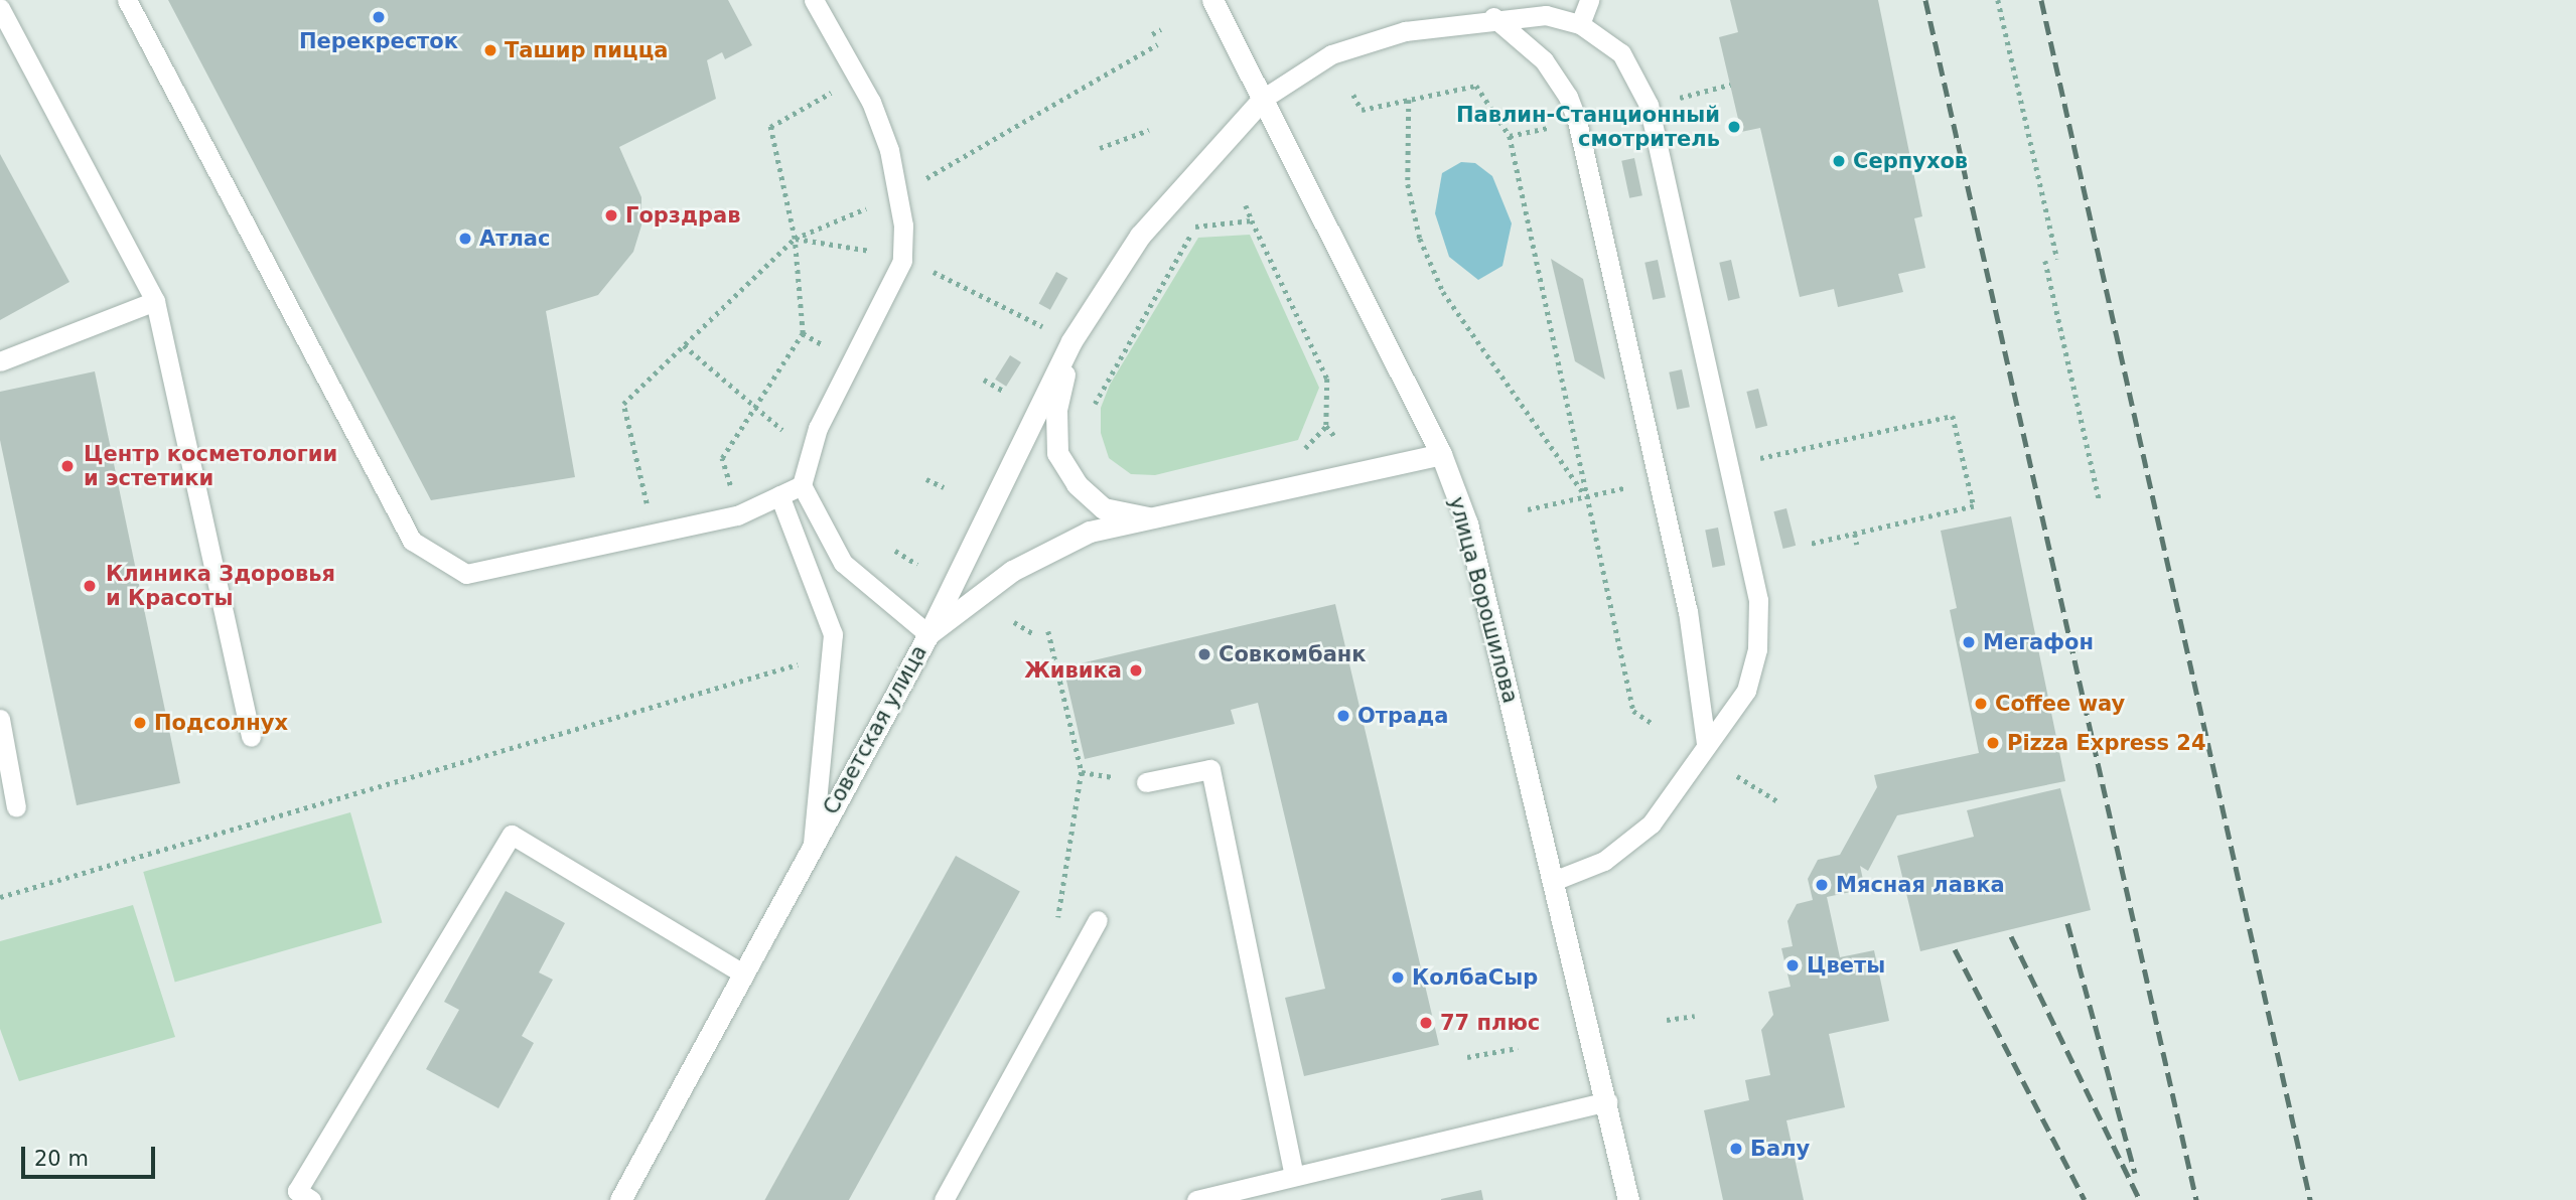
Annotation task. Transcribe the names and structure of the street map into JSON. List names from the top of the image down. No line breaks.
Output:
{"streets":{"street":["улица Ворошилова","Советская улица"]},"crossings":[["улица Ворошилова","Советская улица"]],"places":["Перекресток","Ташир пицца","Павлин-Станционный смотритель","Серпухов","Горздрав","Атлас","Центр косметологии и эстетики","Клиника Здоровья и Красоты","Мегафон","Совкомбанк","Живика","Coffee way","Отрада","Подсолнух","Pizza Express 24","Мясная лавка","Цветы","КолбаСыр","77 плюс","Балу"],"scale_bar":"20 m"}
